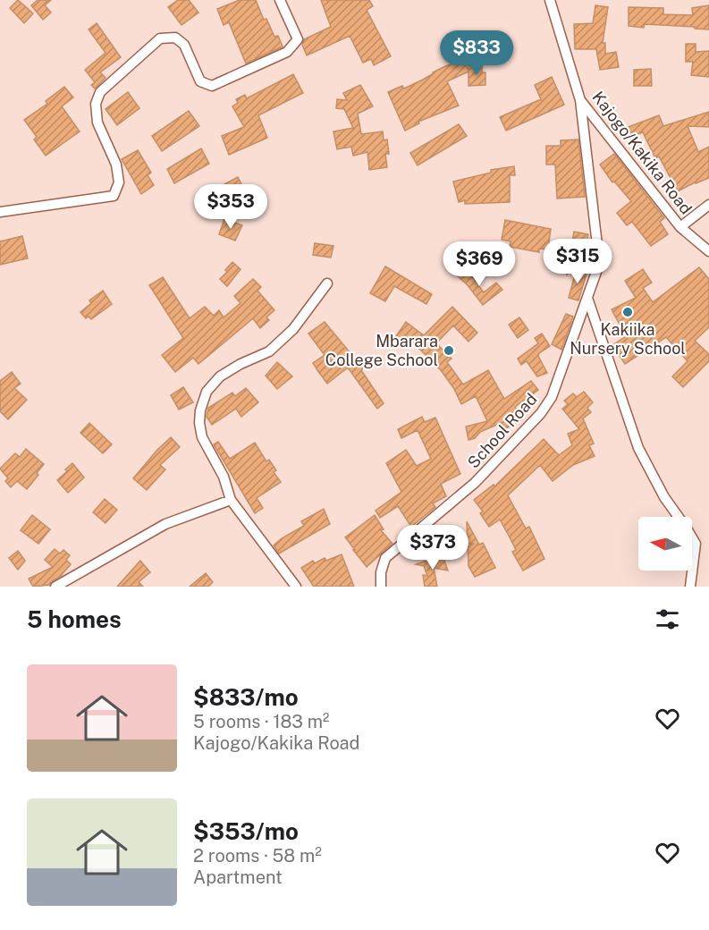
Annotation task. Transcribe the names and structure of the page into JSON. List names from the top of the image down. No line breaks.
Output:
{"streets":{"street":["Kajogo/Kakika Road","School Road"]},"crossings":[["Kajogo/Kakika Road","School Road"]],"places":["Kakiika Nursery School","Mbarara College School"],"north":"left","page":{"price":["$833","$353","$315","$369","$373"],"heading":"5 homes","list":[{"name":"$833/mo","note":"5 rooms · 183 m² · Kajogo/Kakika Road"},{"name":"$353/mo","note":"2 rooms · 58 m² · Apartment"}]}}
